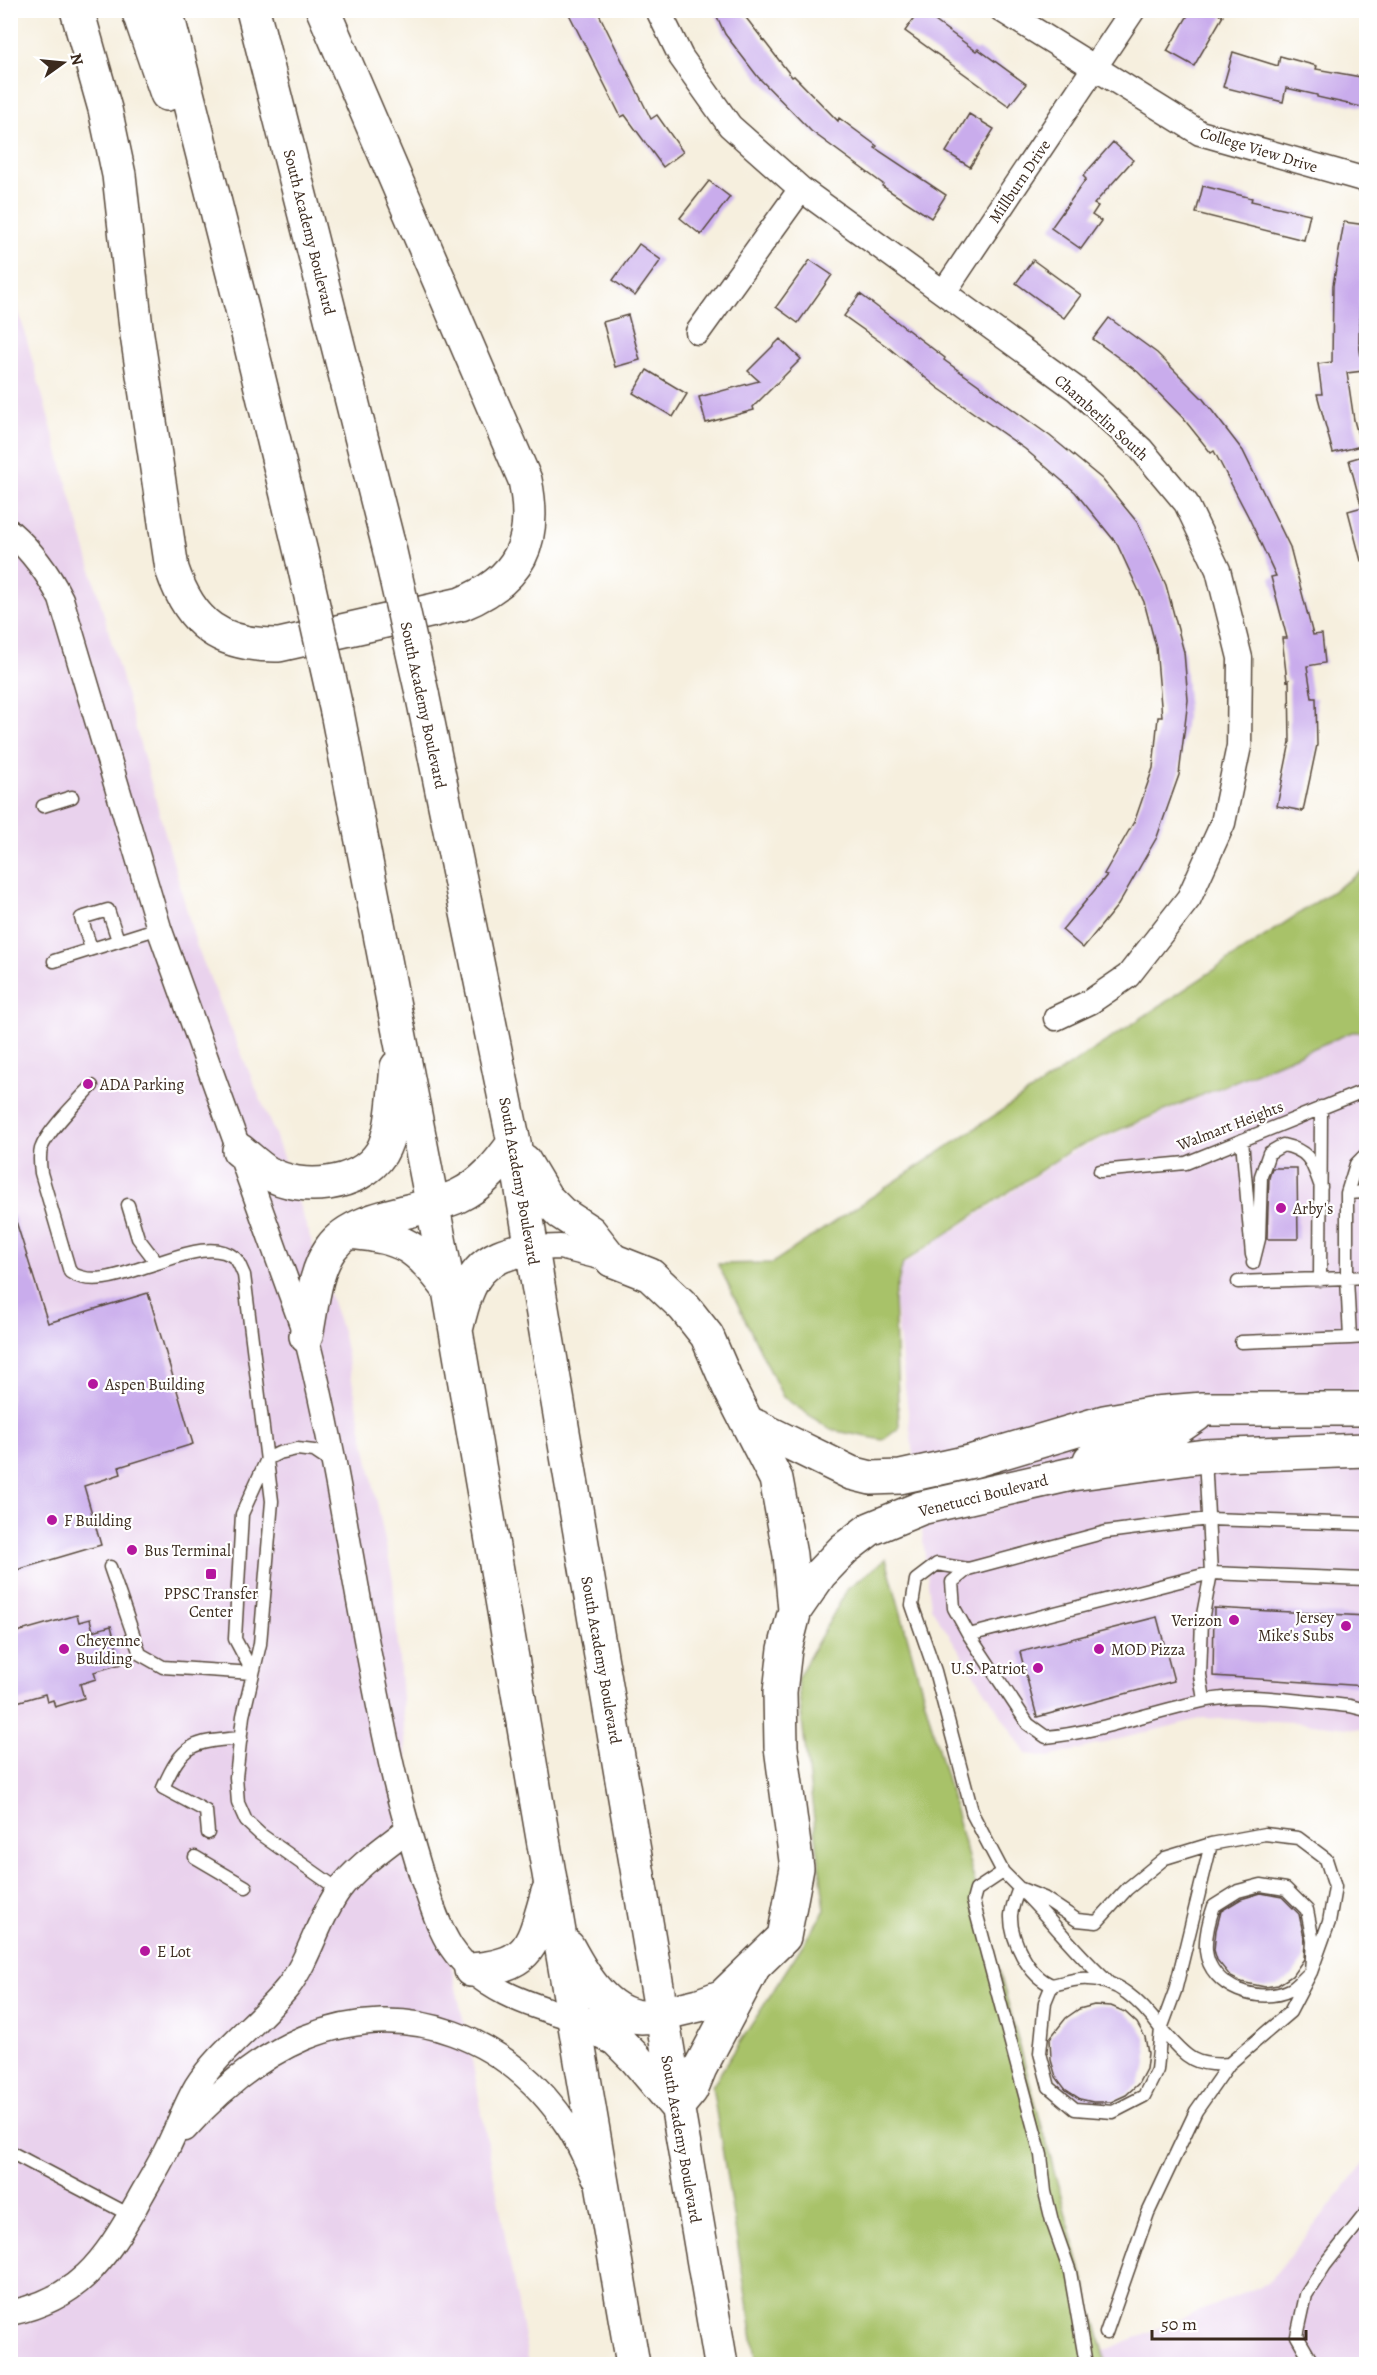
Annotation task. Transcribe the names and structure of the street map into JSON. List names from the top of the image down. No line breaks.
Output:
{"streets":{"main road":["South Academy Boulevard","Venetucci Boulevard"],"street":["College View Drive","Millburn Drive","Chamberlin South"],"lane":["Walmart Heights"]},"crossings":[["College View Drive","Millburn Drive"],["Millburn Drive","Chamberlin South"],["South Academy Boulevard","Venetucci Boulevard"]],"places":{"other":["ADA Parking","Arby's","Aspen Building","F Building","Bus Terminal","Verizon","Jersey Mike's Subs","Cheyenne Building","MOD Pizza","U.S. Patriot","E Lot"],"transit":["PPSC Transfer Center"]},"scale_bar":"50 m","north":"right"}
